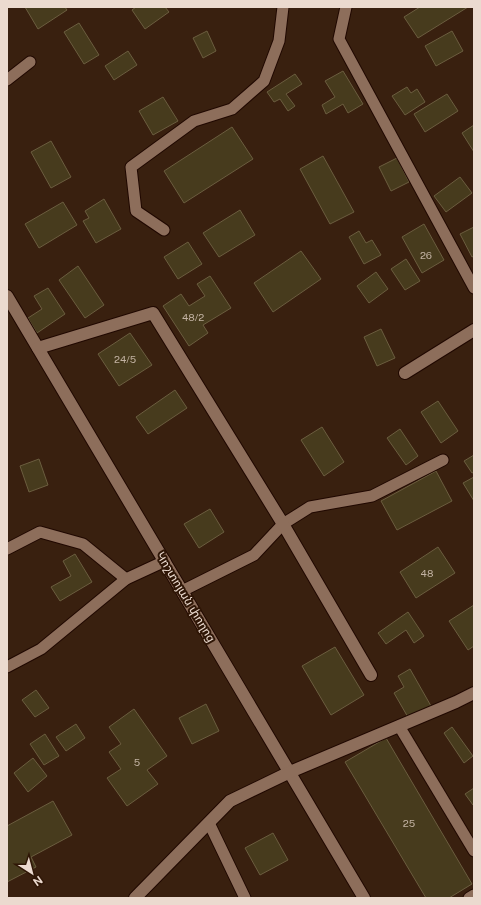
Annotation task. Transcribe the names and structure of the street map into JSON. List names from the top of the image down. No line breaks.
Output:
{"streets":{"street":["Կոշտոյան փողոց"]},"house_numbers":["26","48/2","24/5","48","5","25"],"north":"bottom right"}
